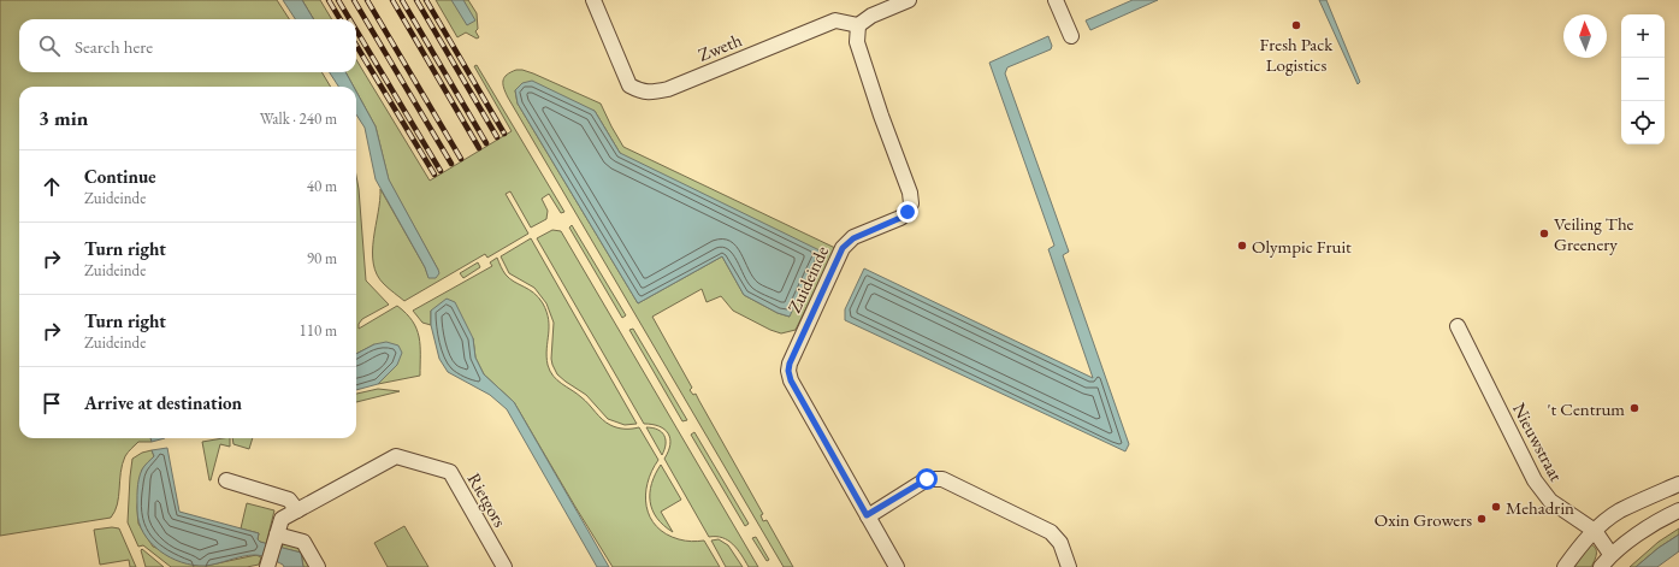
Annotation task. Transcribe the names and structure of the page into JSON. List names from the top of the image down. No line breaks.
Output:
{"streets":{"street":["Zweth","Zuideinde","Nieuwstraat","Rietgors"]},"crossings":[["Zweth","Zuideinde"]],"places":["Fresh Pack Logistics","Veiling The Greenery","Olympic Fruit","'t Centrum","Mehadrin","Oxin Growers"],"north":"top","page":{"map_buttons":["+","−"],"search":"Search here","heading":["3 min","Walk · 240 m"],"list":[["Continue","Zuideinde","40 m"],["Turn right","Zuideinde","90 m"],["Turn right","Zuideinde","110 m"],"Arrive at destination"]}}
